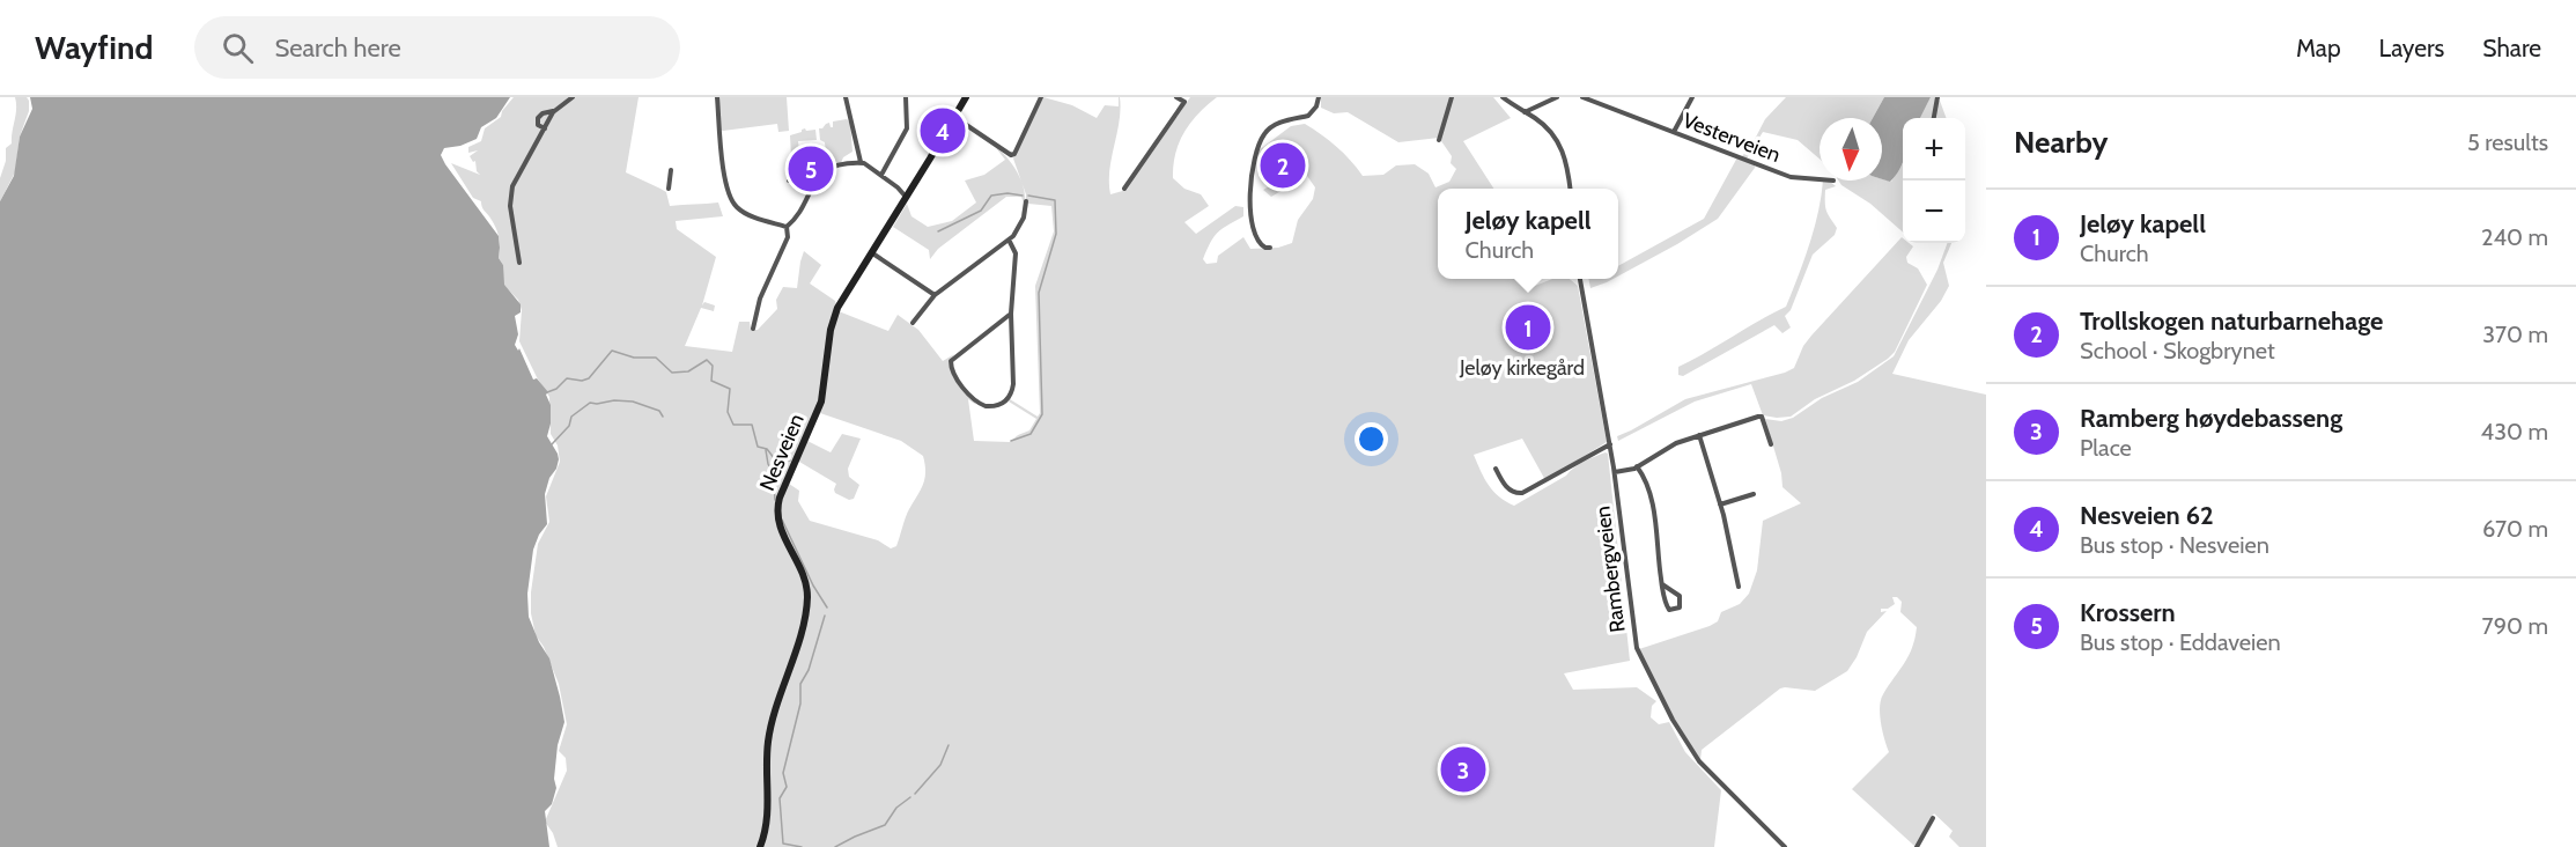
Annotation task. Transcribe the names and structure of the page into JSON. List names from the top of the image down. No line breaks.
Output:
{"streets":{"main road":["Nesveien"],"street":["Vesterveien","Rambergveien"]},"parks":["Jeløy kirkegård"],"north":"bottom","page":{"header":"Wayfind","search":"Search here","nav":["Map","Layers","Share"],"heading":["Nearby","5 results"],"pins":["4","2","5","1","3"],"map_buttons":["+","−"],"list":[{"mark":"1","name":"Jeløy kapell","note":"Church","value":"240 m"},{"mark":"2","name":"Trollskogen naturbarnehage","note":"School · Skogbrynet","value":"370 m"},{"mark":"3","name":"Ramberg høydebasseng","note":"Place","value":"430 m"},{"mark":"4","name":"Nesveien 62","note":"Bus stop · Nesveien","value":"670 m"},{"mark":"5","name":"Krossern","note":"Bus stop · Eddaveien","value":"790 m"}],"popup":["Jeløy kapell","Church"]}}
